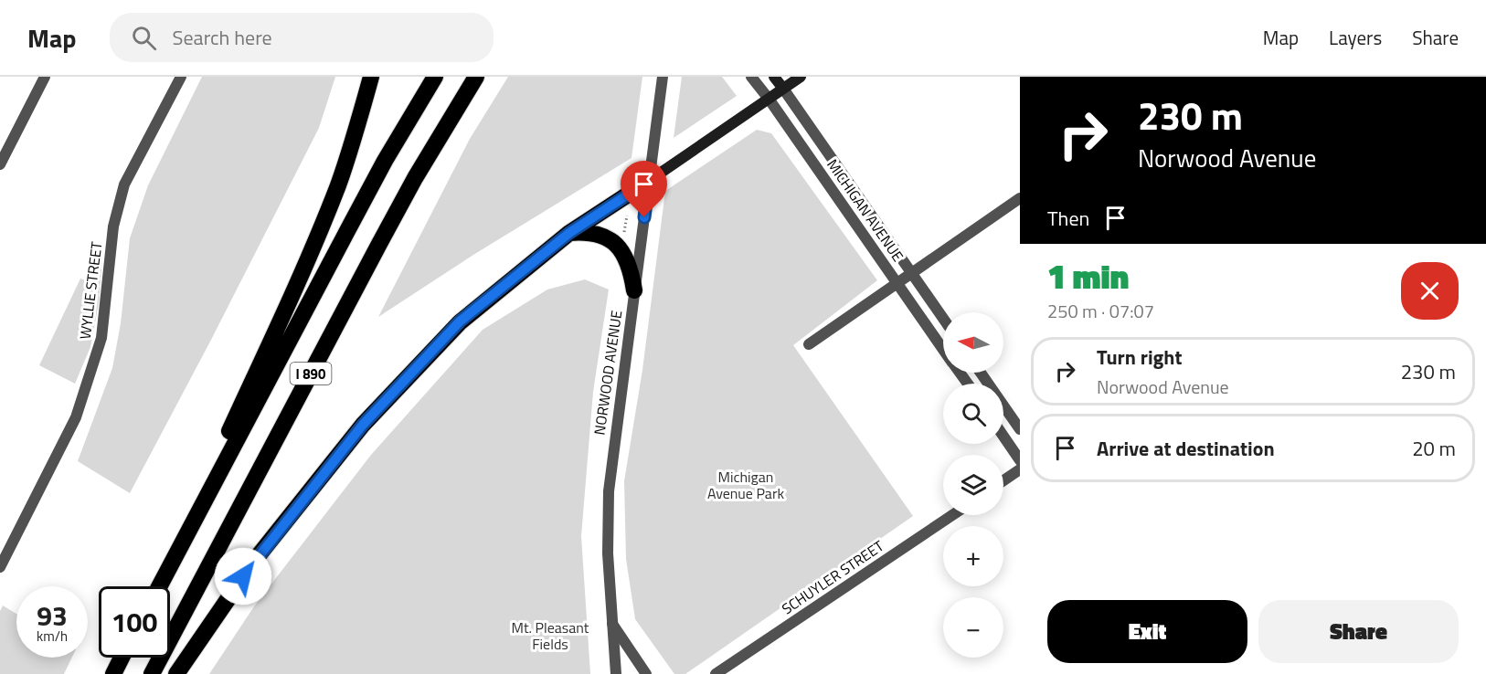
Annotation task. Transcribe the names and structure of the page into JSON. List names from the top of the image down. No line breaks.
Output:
{"streets":{"highway":["I 890"],"main road":["MICHIGAN AVENUE"],"street":["WYLLIE STREET","NORWOOD AVENUE","SCHUYLER STREET"]},"parks":["Michigan Avenue Park","Mt. Pleasant Fields"],"north":"left","page":{"header":"Map","search":"Search here","nav":["Map","Layers","Share"],"turn":["230 m","Norwood Avenue"],"then":"Then","heading":["1 min","250 m · 07:07"],"map_buttons":["+","−"],"list":[{"name":"Turn right","note":"Norwood Avenue","value":"230 m"},{"name":"Arrive at destination","value":"20 m"}],"speed":"93 km/h","limit":"100","buttons":["Exit","Share"]}}
